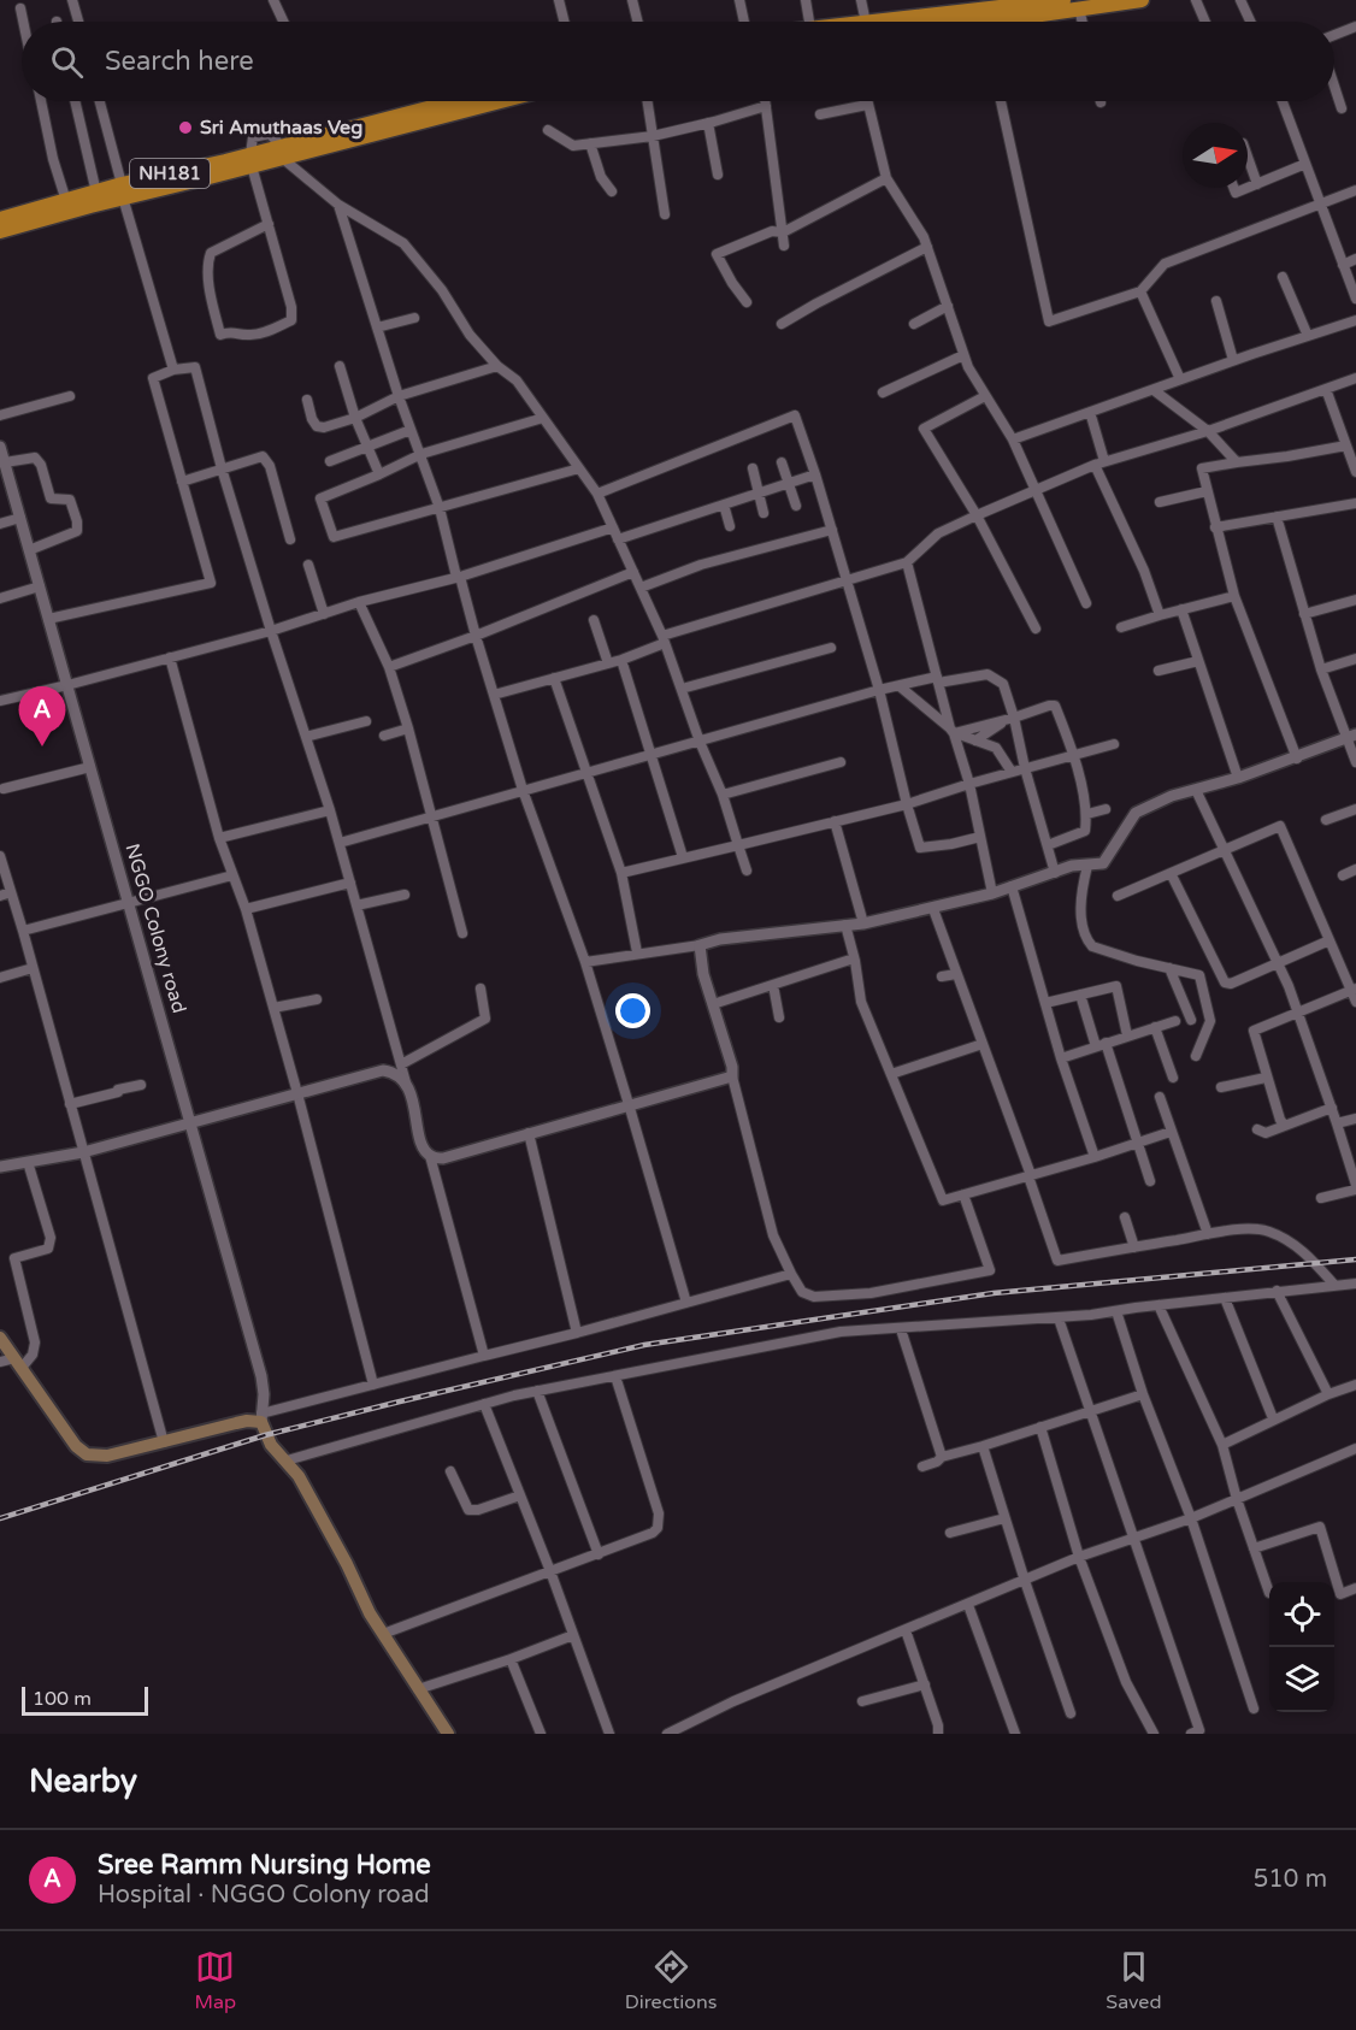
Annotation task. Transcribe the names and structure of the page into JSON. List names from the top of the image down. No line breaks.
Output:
{"streets":{"highway":["NH181"],"street":["NGGO Colony road"]},"places":["Sri Amuthaas Veg"],"scale_bar":"100 m","north":"right","page":{"search":"Search here","pins":"A","scale":"100 m","heading":"Nearby","list":[{"mark":"A","name":"Sree Ramm Nursing Home","note":"Hospital · NGGO Colony road","value":"510 m"}],"nav":["Map","Directions","Saved"]}}
